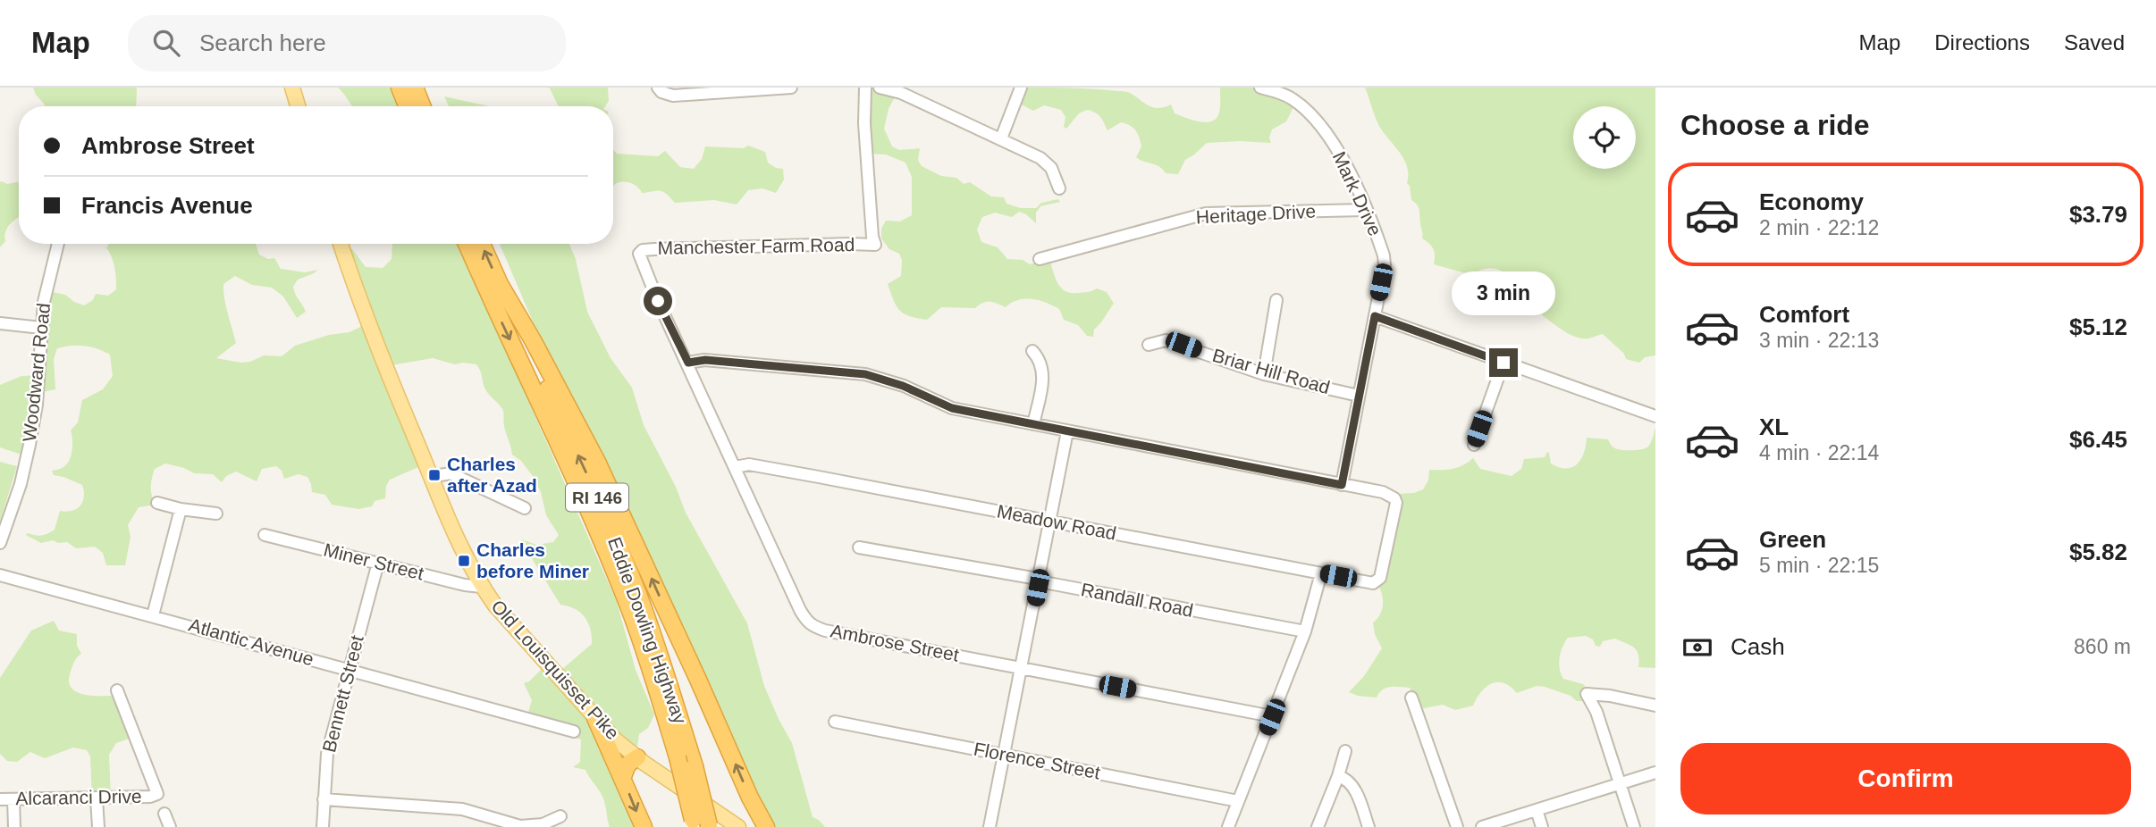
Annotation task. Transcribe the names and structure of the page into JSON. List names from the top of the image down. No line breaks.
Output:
{"streets":{"highway":["RI 146","Eddie Dowling Highway"],"main road":["Old Louisquisset Pike"],"street":["Mark Drive","Heritage Drive","Manchester Farm Road","Briar Hill Road","Woodward Road","Meadow Road","Miner Street","Randall Road","Atlantic Avenue","Ambrose Street","Bennett Street","Florence Street","Alcaranci Drive"]},"crossings":[["Mark Drive","Heritage Drive"],["Mark Drive","Briar Hill Road"],["Mark Drive","Meadow Road"],["Manchester Farm Road","Ambrose Street"],["Meadow Road","Ambrose Street"],["Miner Street","Old Louisquisset Pike"],["Miner Street","Bennett Street"],["Atlantic Avenue","Bennett Street"]],"places":{"transit":["Charles after Azad","Charles before Miner"]},"page":{"header":"Map","search":"Search here","nav":["Map","Directions","Saved"],"heading":"Choose a ride","banner":["Ambrose Street","Francis Avenue"],"list":[{"name":"Economy","note":"2 min · 22:12","value":"$3.79"},{"name":"Comfort","note":"3 min · 22:13","value":"$5.12"},{"name":"XL","note":"4 min · 22:14","value":"$6.45"},{"name":"Green","note":"5 min · 22:15","value":"$5.82"}],"bubble":"3 min","pay":["Cash","860 m"],"buttons":"Confirm"}}
